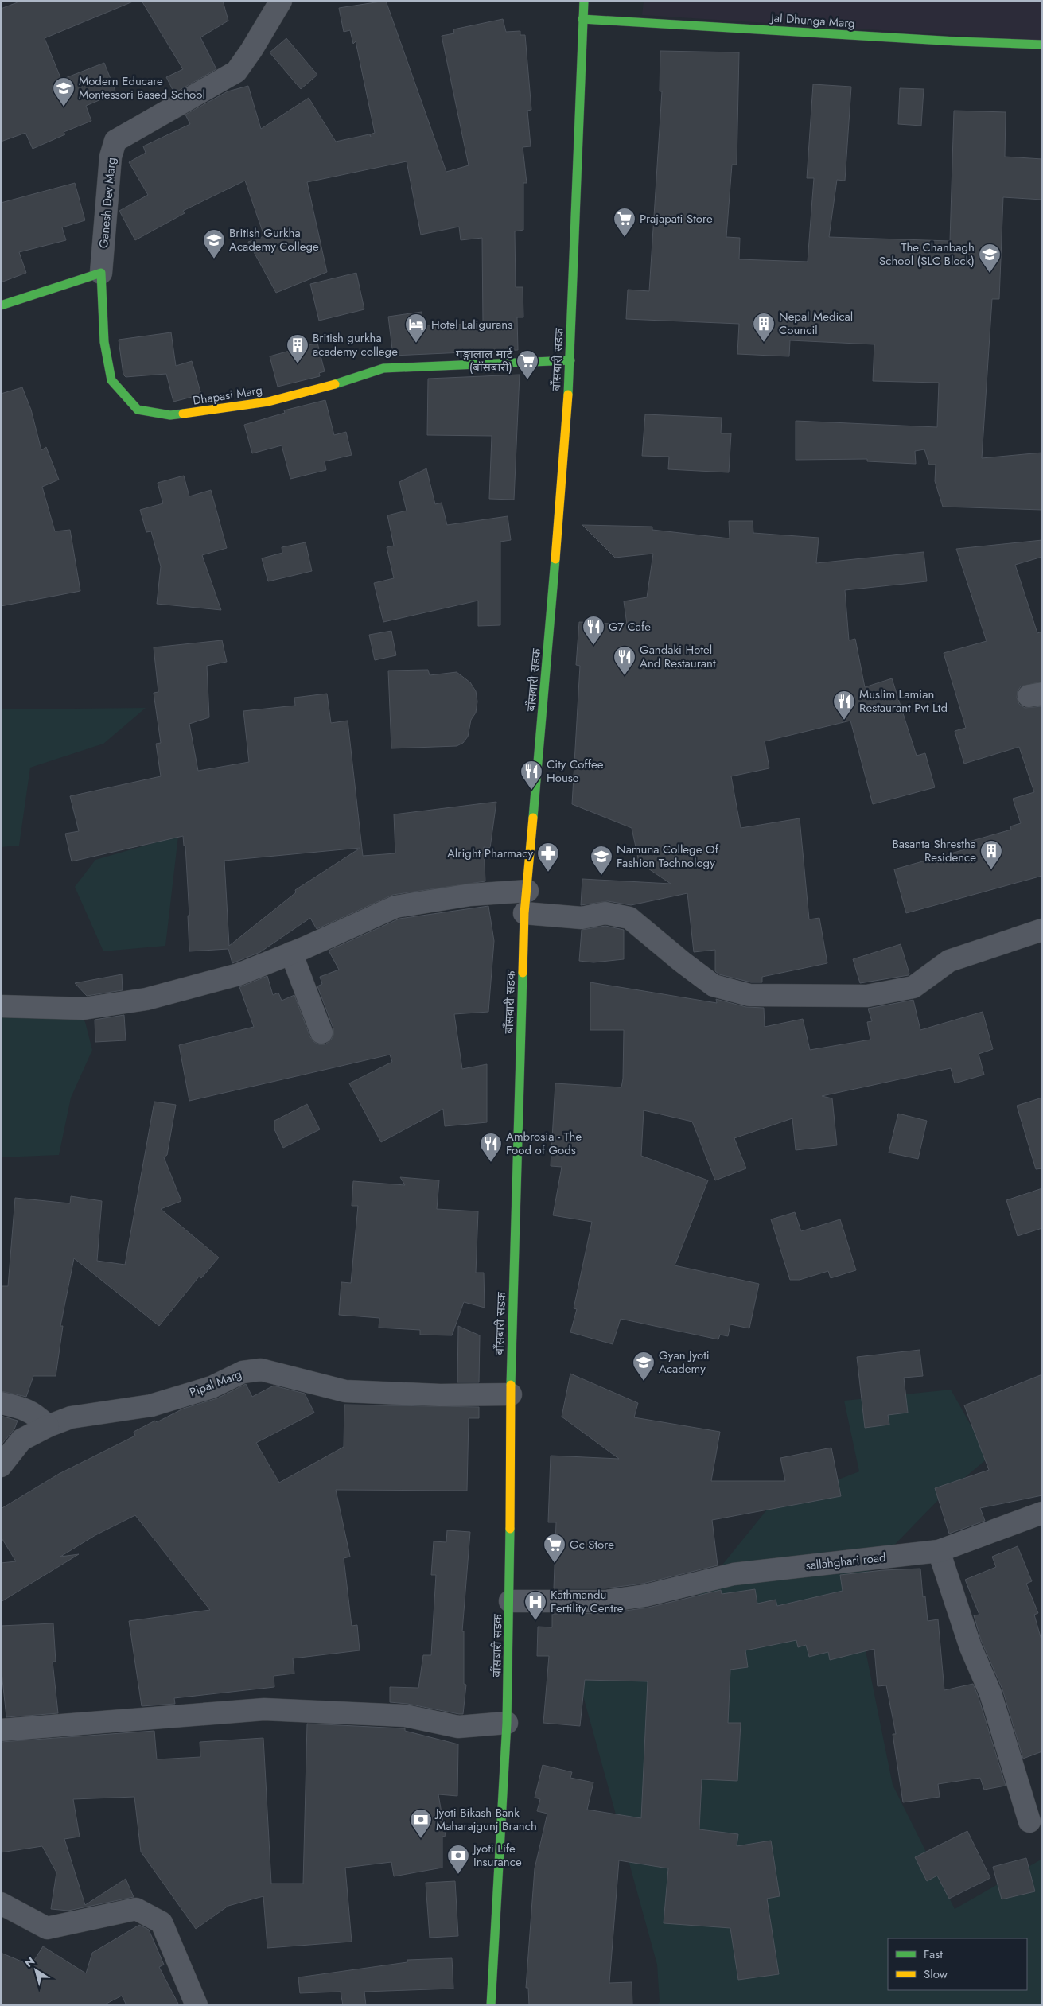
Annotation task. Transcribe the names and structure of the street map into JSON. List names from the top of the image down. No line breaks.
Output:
{"streets":{"main road":["Jal Dhunga Marg","बाँसबारी सडक","Dhapasi Marg"],"street":["Ganesh Dev Marg","Pipal Marg","sallahghari road"]},"crossings":[["Jal Dhunga Marg","बाँसबारी सडक"],["Ganesh Dev Marg","Dhapasi Marg"],["बाँसबारी सडक","Dhapasi Marg"],["बाँसबारी सडक","Pipal Marg"],["बाँसबारी सडक","sallahghari road"]],"places":{"school or university":["Modern Educare Montessori Based School","British Gurkha Academy College","The Chanbagh School (SLC Block)","Namuna College Of Fashion Technology","Gyan Jyoti Academy"],"supermarket":["Prajapati Store","गङ्गालाल मार्ट (बाँसबारी)","Gc Store"],"building":["Nepal Medical Council","British gurkha academy college","Basanta Shrestha Residence"],"hotel":["Hotel Laligurans"],"restaurant":["G7 Cafe","Gandaki Hotel And Restaurant","Muslim Lamian Restaurant Pvt Ltd","City Coffee House","Ambrosia - The Food of Gods"],"pharmacy":["Alright Pharmacy"],"hospital":["Kathmandu Fertility Centre"],"bank":["Jyoti Bikash Bank Maharajgunj Branch","Jyoti Life Insurance"]},"legend":["Fast","Slow"],"north":"top left"}
